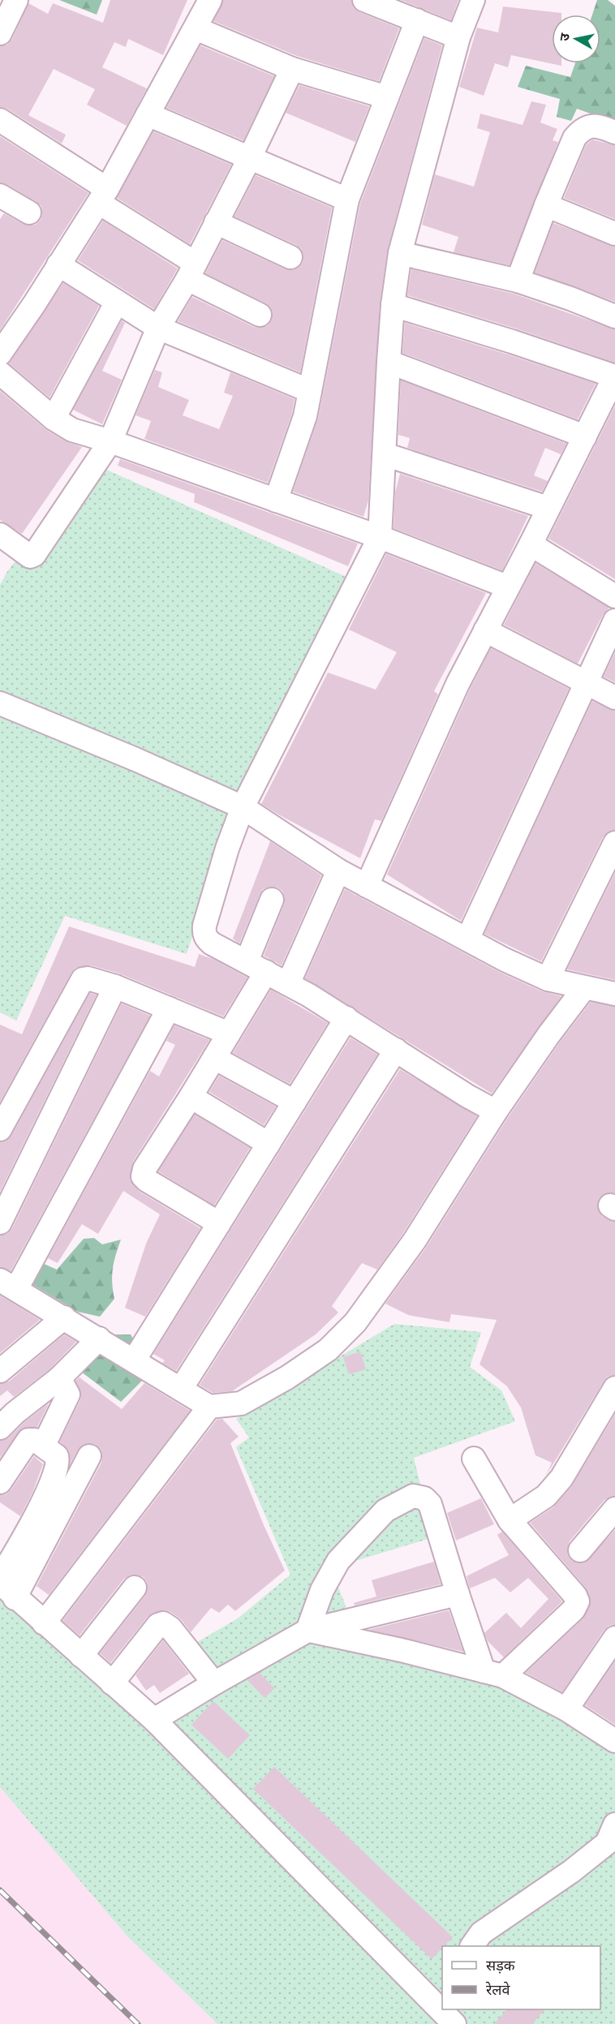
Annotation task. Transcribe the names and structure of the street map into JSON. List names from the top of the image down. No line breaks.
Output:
{"legend":["सड़क","रेलवे"],"north":"left"}
